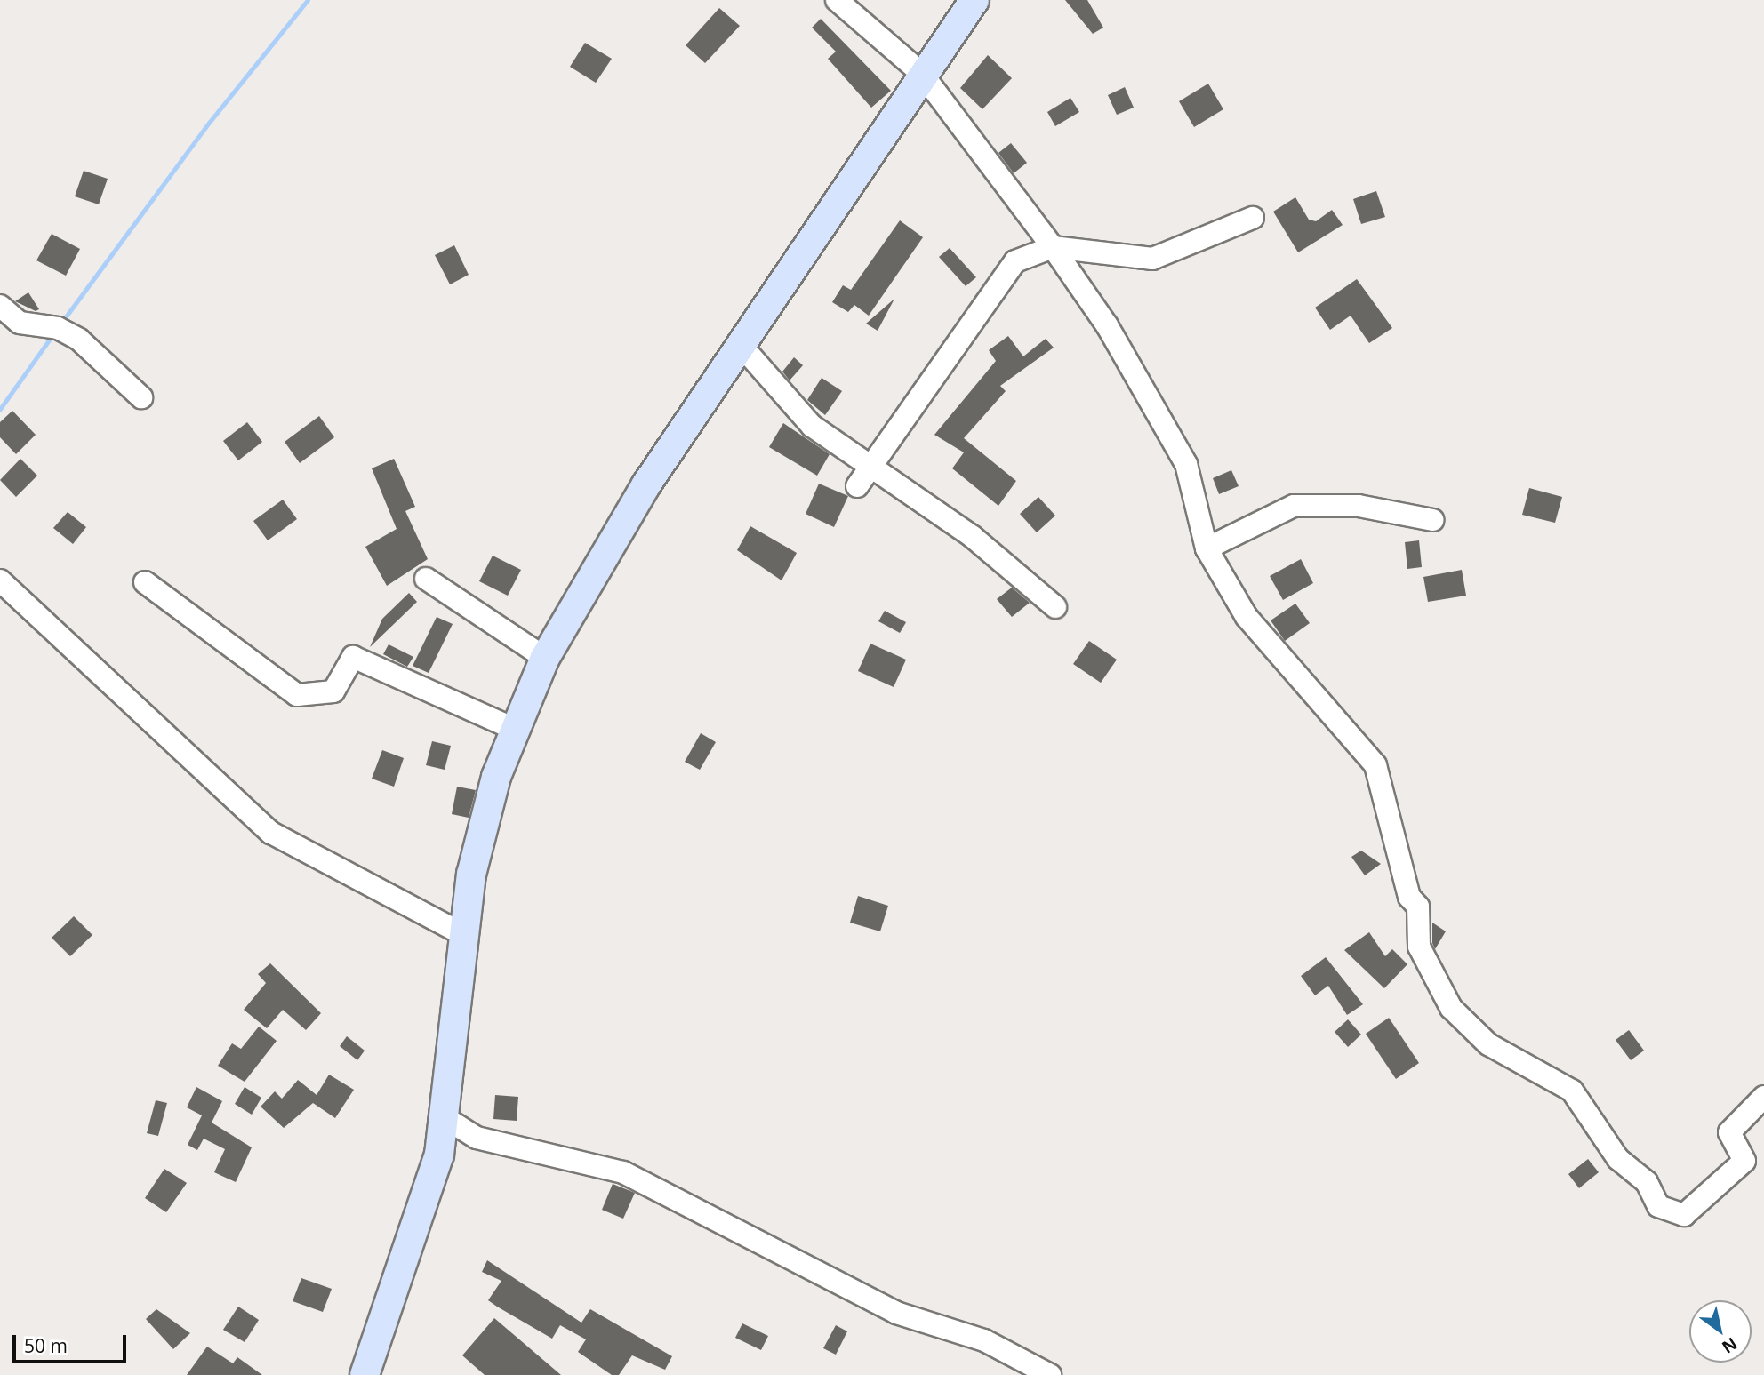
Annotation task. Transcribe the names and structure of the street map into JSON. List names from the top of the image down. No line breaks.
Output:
{"scale_bar":"50 m","north":"bottom right"}
